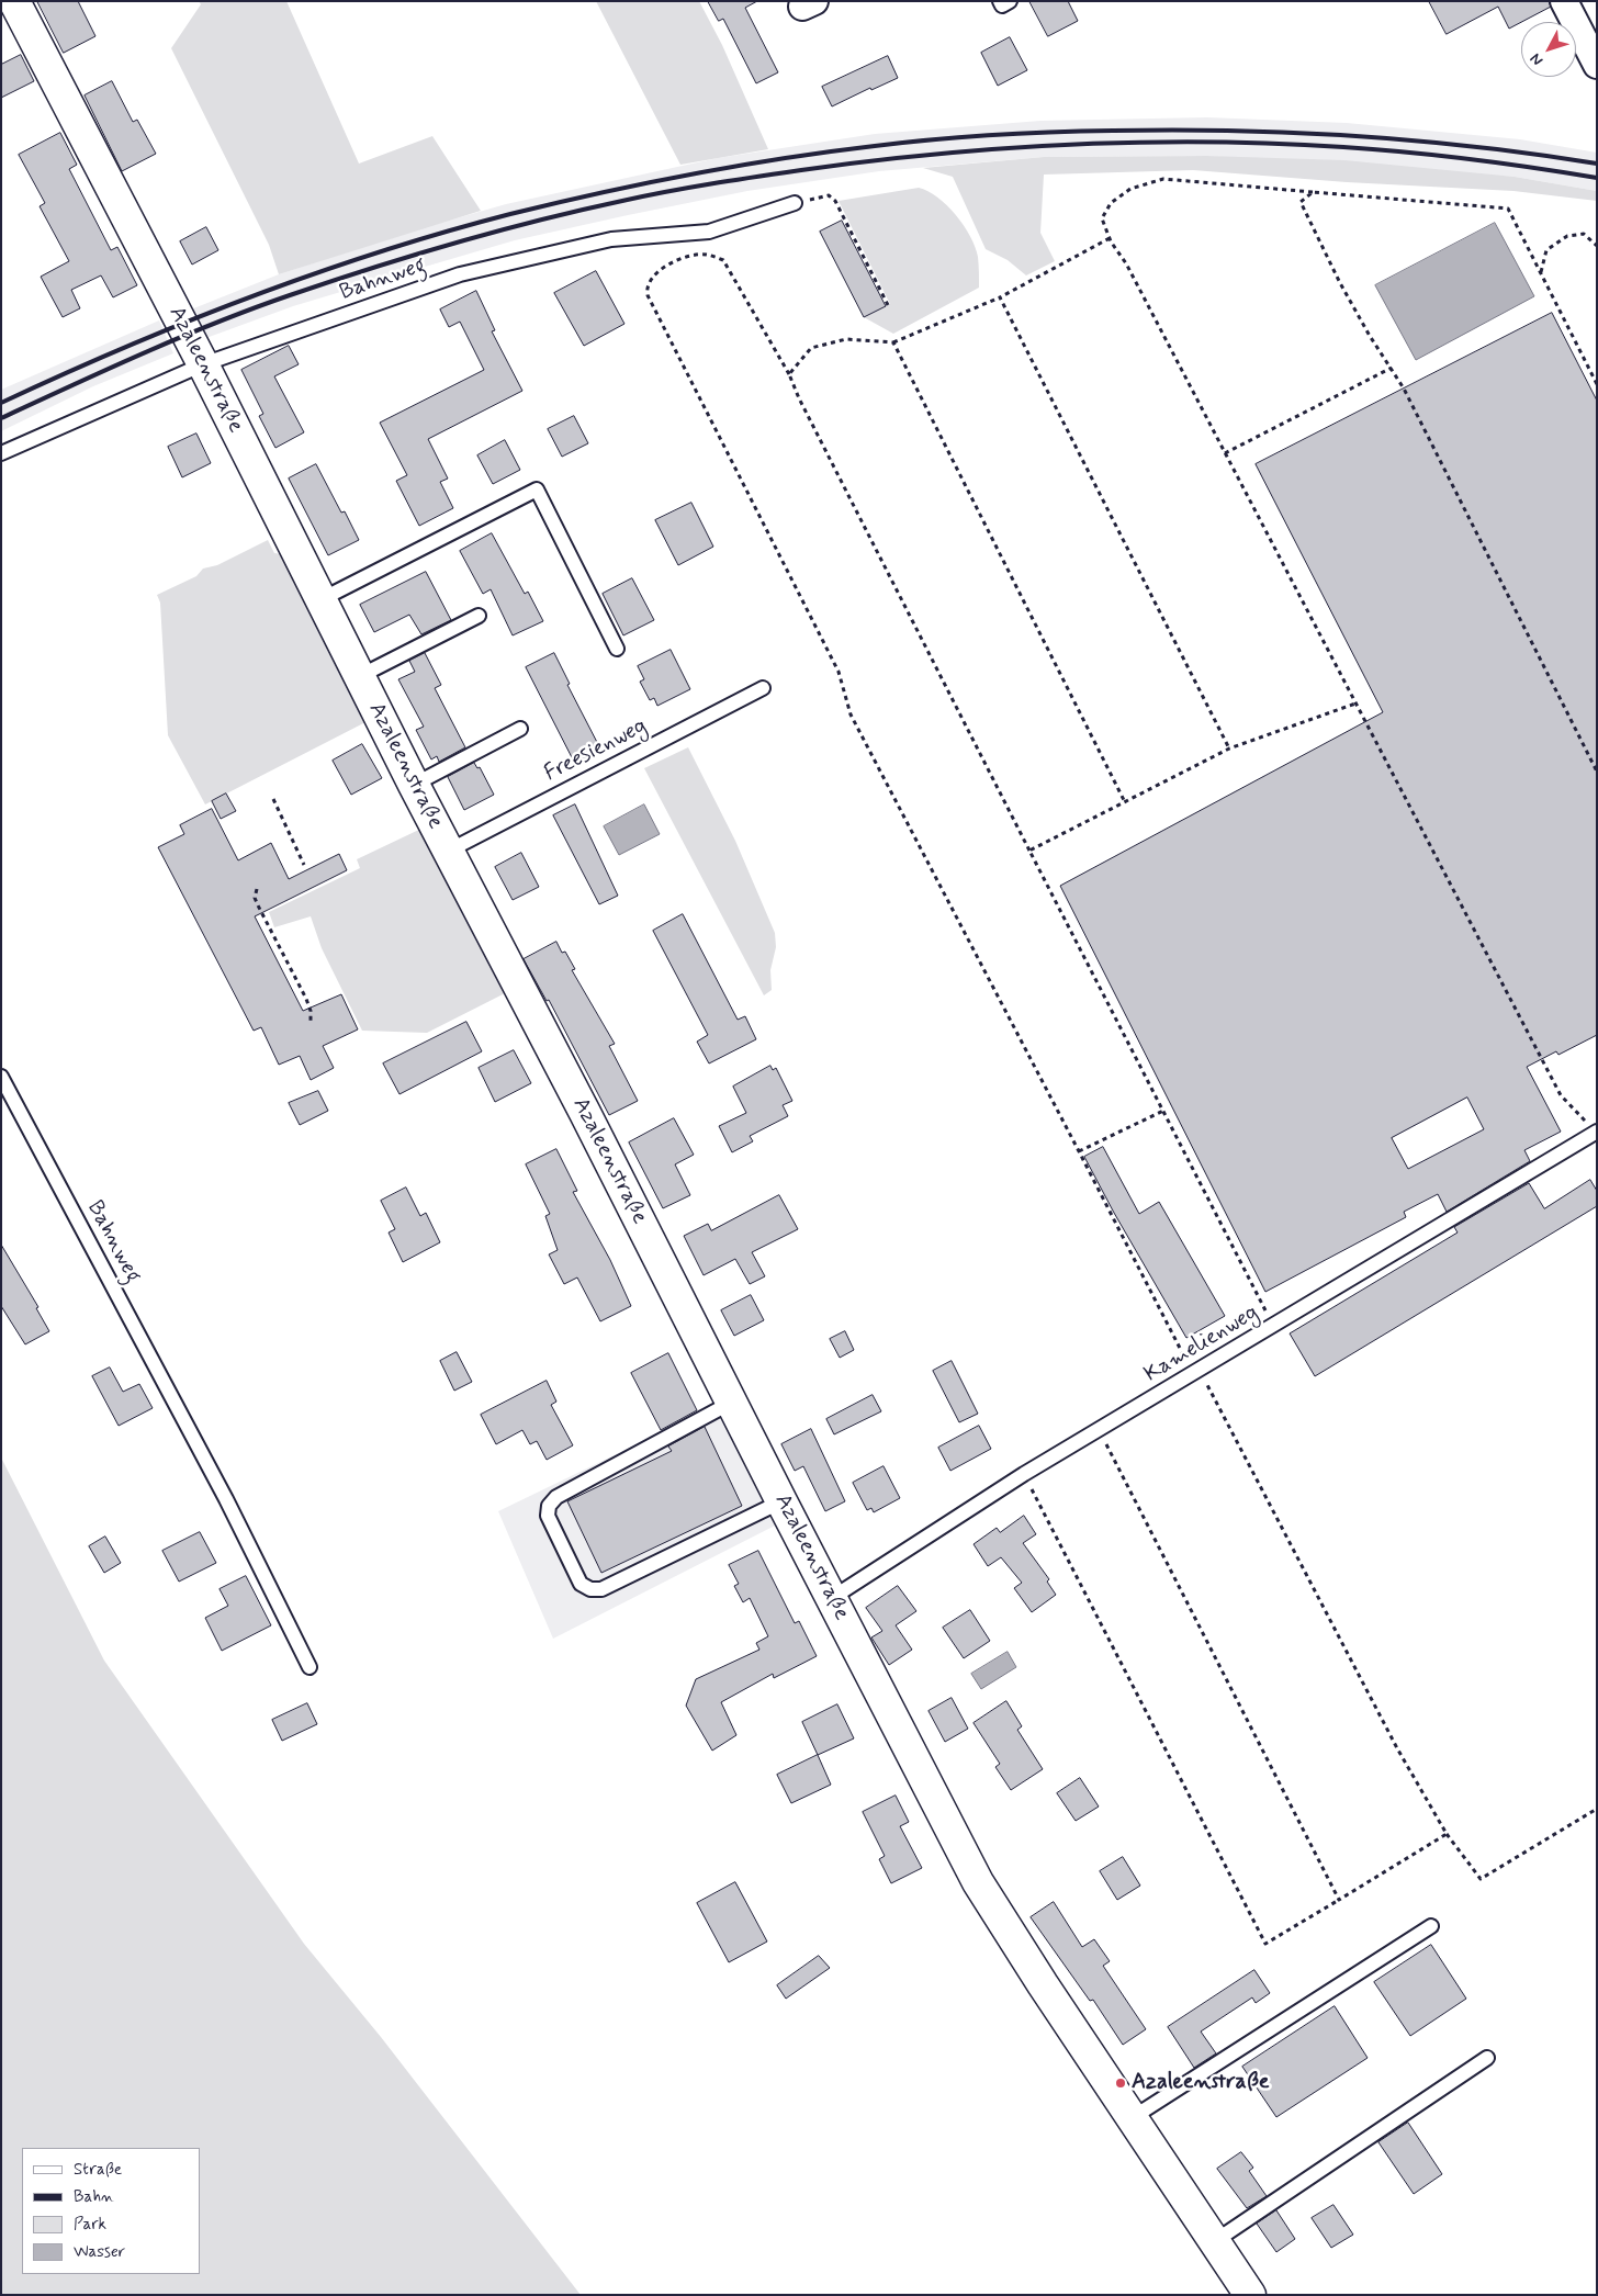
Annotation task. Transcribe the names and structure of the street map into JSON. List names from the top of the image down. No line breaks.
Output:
{"streets":{"street":["Azaleenstraße"],"lane":["Bahnweg","Freesienweg","Kamelienweg"]},"crossings":[["Bahnweg","Azaleenstraße"],["Azaleenstraße","Freesienweg"],["Azaleenstraße","Kamelienweg"]],"places":["Azaleenstraße"],"legend":["Straße","Bahn","Park","Wasser"],"north":"bottom left"}
